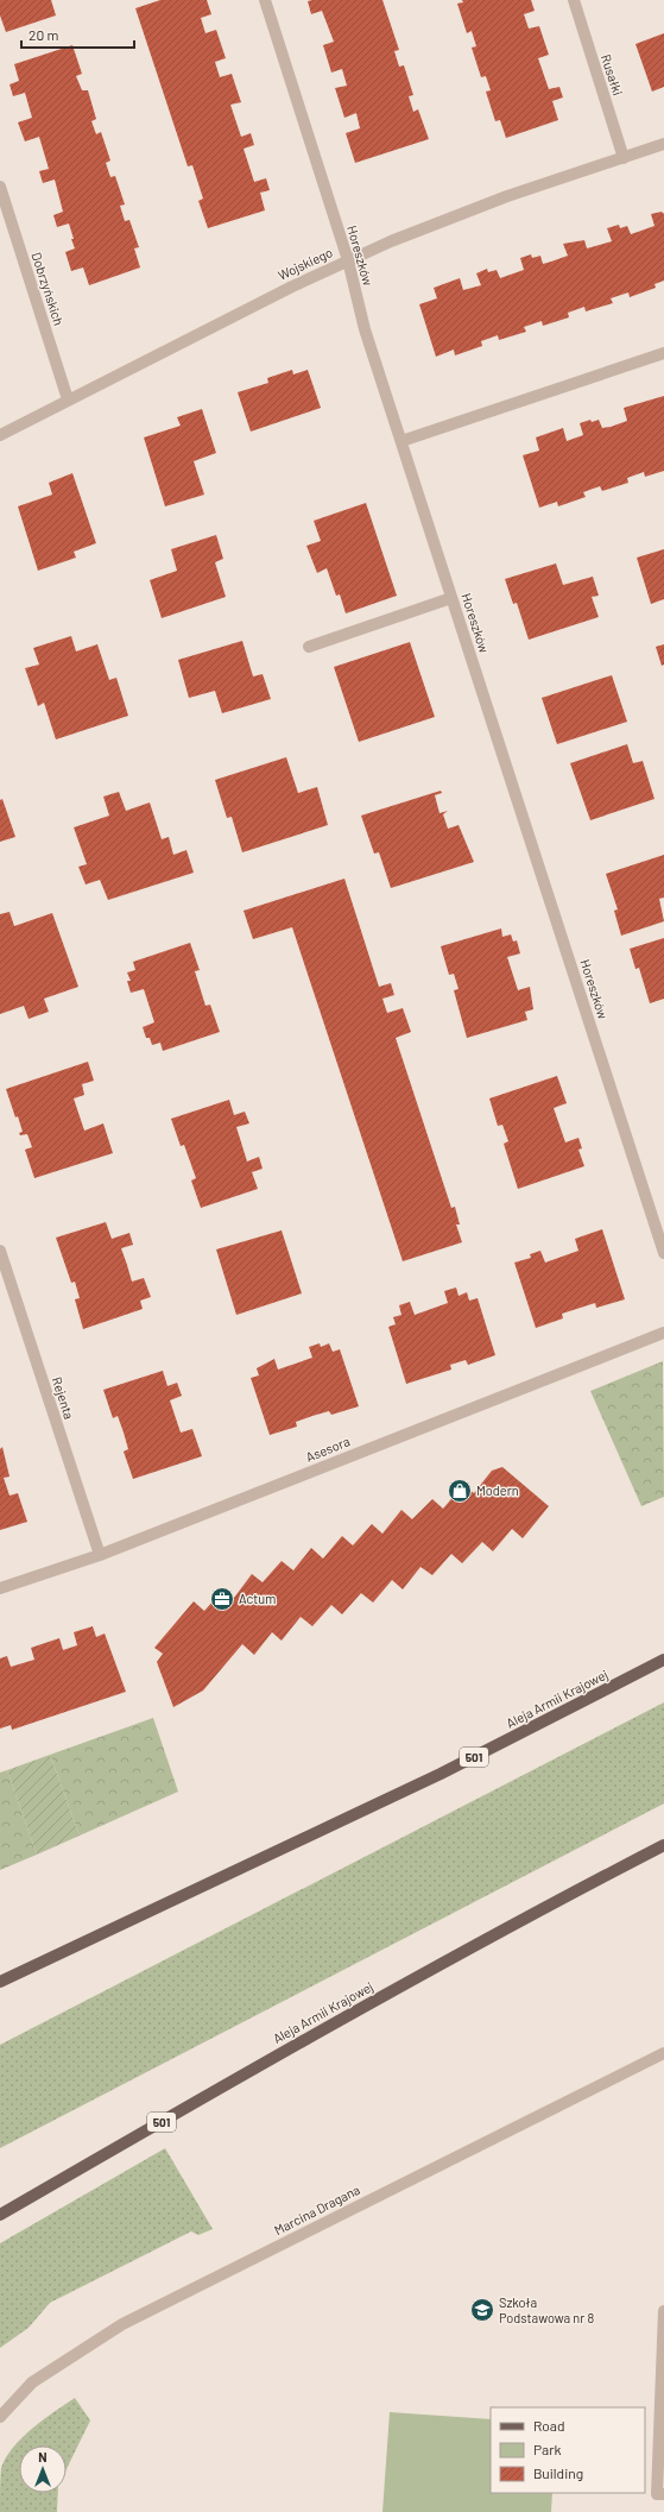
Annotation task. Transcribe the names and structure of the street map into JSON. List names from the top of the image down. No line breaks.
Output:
{"streets":{"main road":["Aleja Armii Krajowej","501"],"street":["Rusałki","Horeszków","Wojskiego","Dobrzyńskich","Rejenta","Asesora","Marcina Dragana"]},"crossings":[["Rusałki","Wojskiego"],["Horeszków","Wojskiego"],["Wojskiego","Dobrzyńskich"],["Rejenta","Asesora"]],"places":{"shop":["Modern"],"office":["Actum"],"school or university":["Szkoła Podstawowa nr 8"]},"legend":["Road","Park","Building"],"scale_bar":"20 m","north":"top"}
